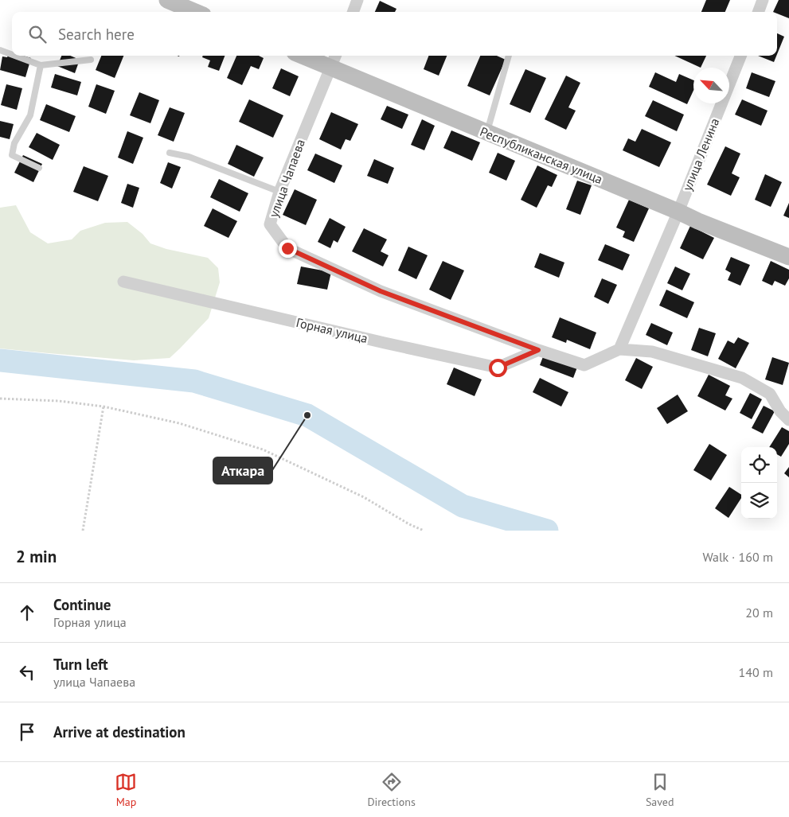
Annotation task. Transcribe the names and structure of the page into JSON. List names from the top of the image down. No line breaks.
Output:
{"streets":{"street":["улица Ленина","Республиканская улица","улица Чапаева","Горная улица"]},"crossings":[["улица Ленина","Республиканская улица"],["Республиканская улица","улица Чапаева"],["улица Чапаева","Горная улица"]],"places":["Аткара"],"north":"top left","page":{"search":"Search here","heading":["2 min","Walk · 160 m"],"list":[["Continue","Горная улица","20 m"],["Turn left","улица Чапаева","140 m"],"Arrive at destination"],"nav":["Map","Directions","Saved"]}}
